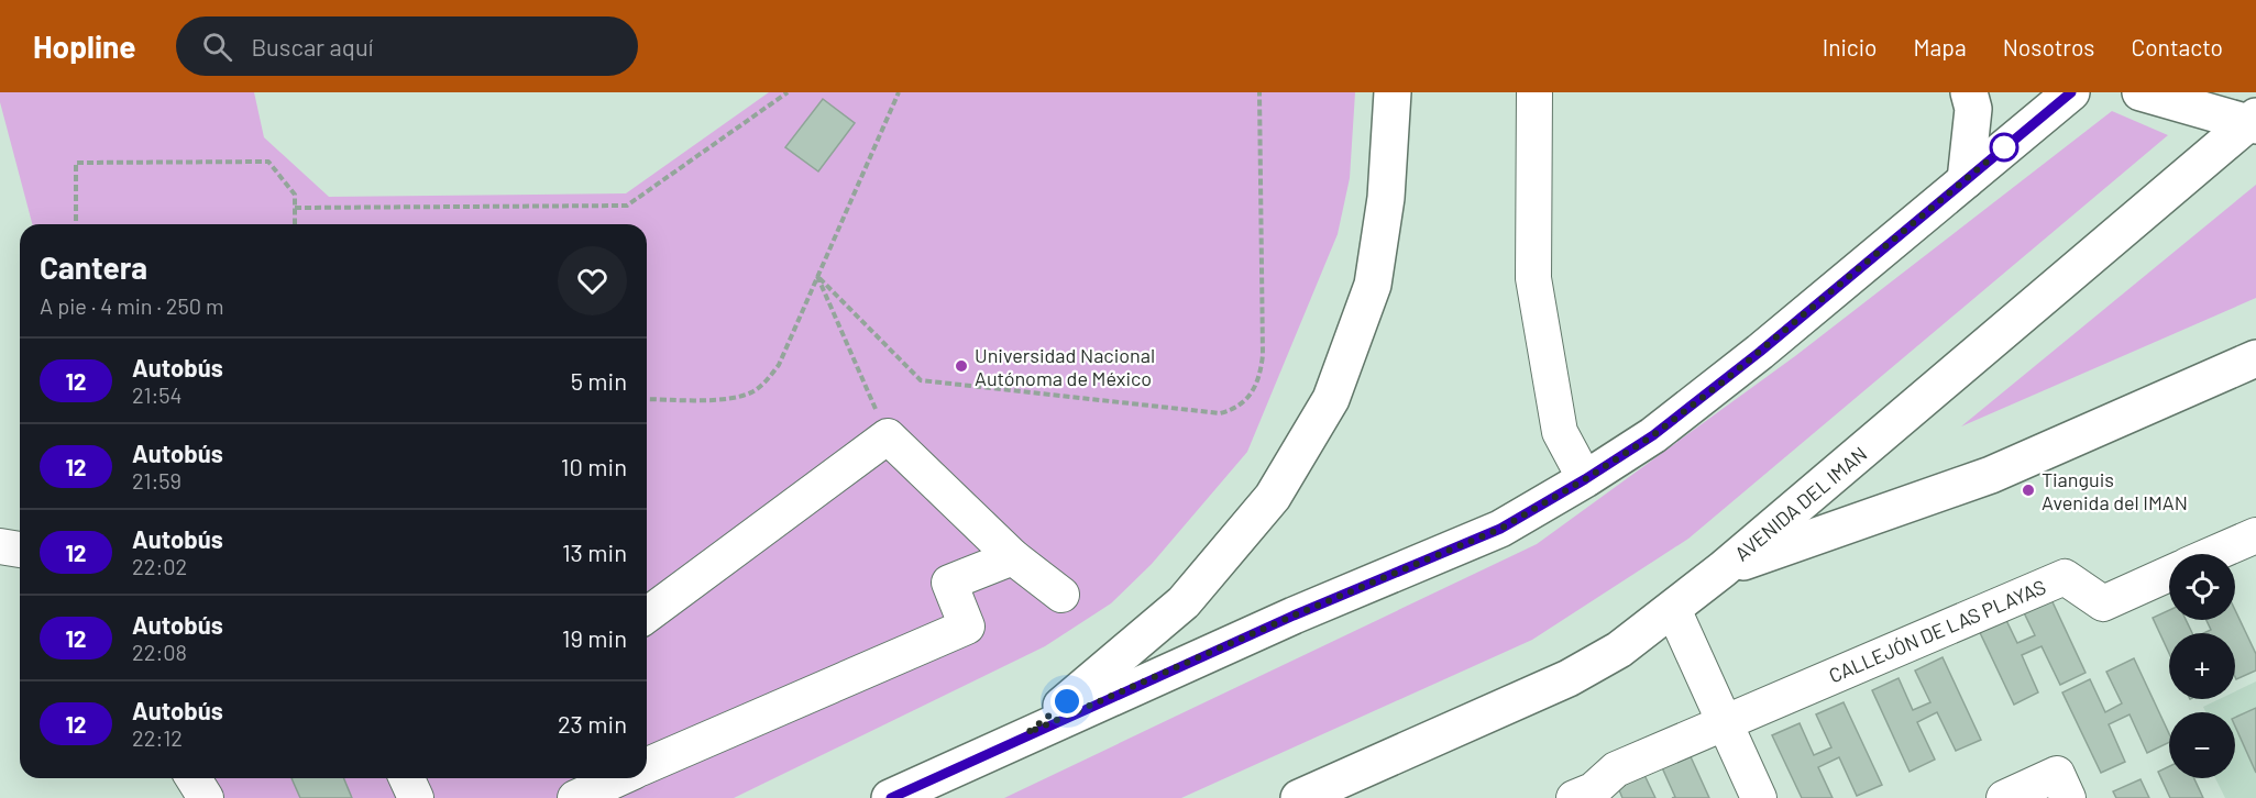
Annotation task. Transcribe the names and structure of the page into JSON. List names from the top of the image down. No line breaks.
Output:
{"streets":{"main road":["AVENIDA DEL IMAN"],"street":["CALLEJÓN DE LAS PLAYAS"]},"places":["Universidad Nacional Autónoma de México","Tianguis Avenida del IMAN"],"lines":["bus line 12"],"page":{"header":"Hopline","search":"Buscar aquí","nav":["Inicio","Mapa","Nosotros","Contacto"],"heading":["Cantera","A pie · 4 min · 250 m"],"list":[{"mark":"12","name":"Autobús","note":"21:54","value":"5 min"},{"mark":"12","name":"Autobús","note":"21:59","value":"10 min"},{"mark":"12","name":"Autobús","note":"22:02","value":"13 min"},{"mark":"12","name":"Autobús","note":"22:08","value":"19 min"},{"mark":"12","name":"Autobús","note":"22:12","value":"23 min"}],"map_buttons":["+","−"]}}
